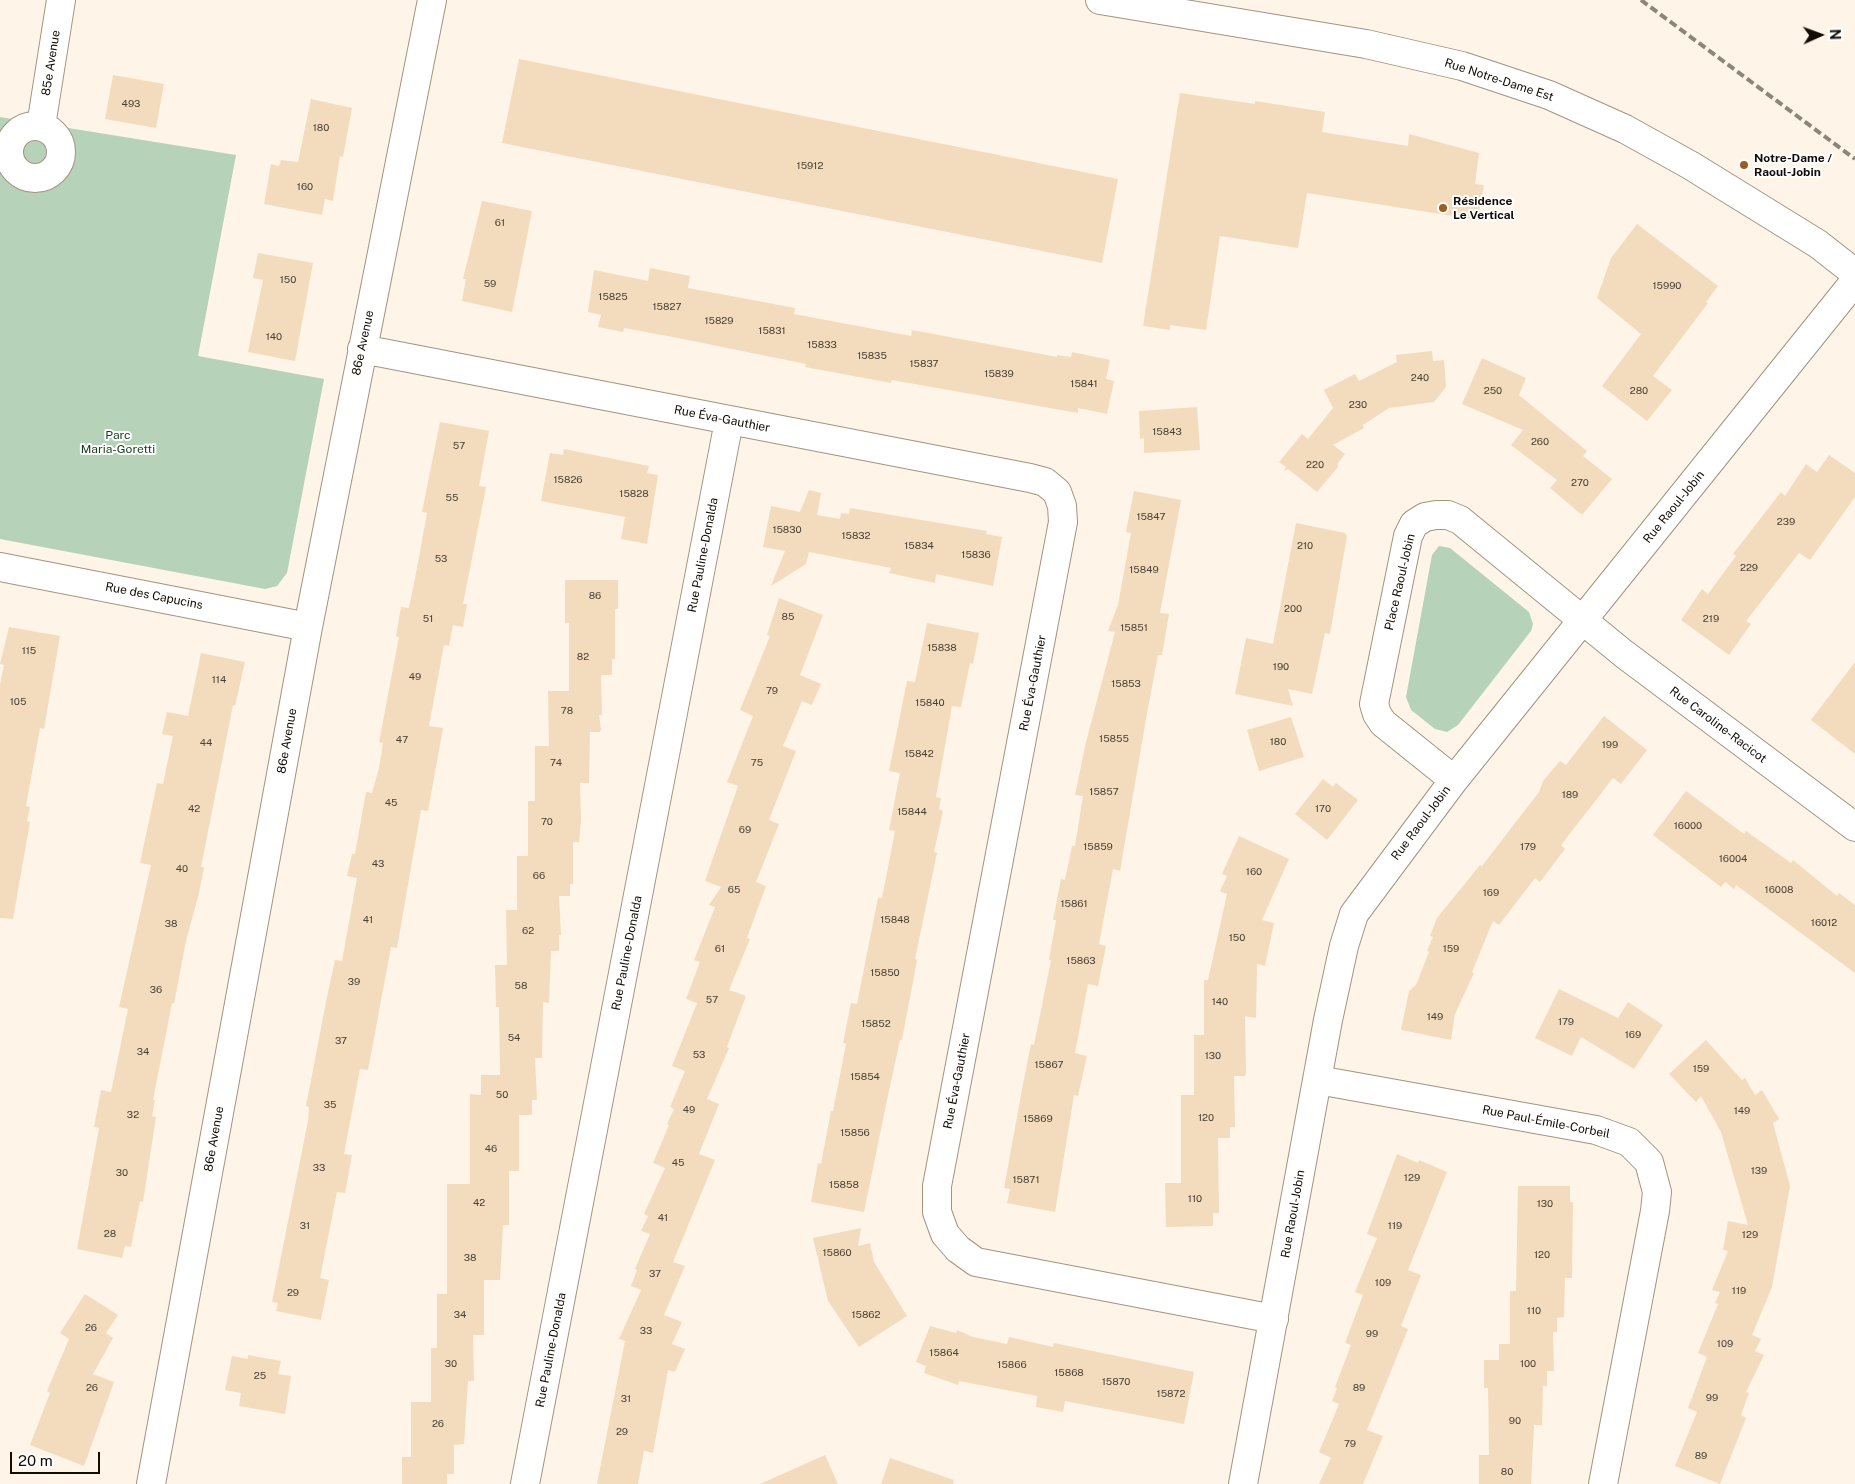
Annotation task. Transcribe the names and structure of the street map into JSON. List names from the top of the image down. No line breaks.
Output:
{"streets":{"street":["85e Avenue","Rue Notre-Dame Est","86e Avenue","Rue Éva-Gauthier","Rue Raoul-Jobin","Rue Pauline-Donalda","Place Raoul-Jobin","Rue des Capucins","Rue Caroline-Racicot","Rue Paul-Émile-Corbeil"]},"crossings":[["86e Avenue","Rue Éva-Gauthier"],["86e Avenue","Rue des Capucins"],["Rue Éva-Gauthier","Rue Raoul-Jobin"],["Rue Éva-Gauthier","Rue Pauline-Donalda"],["Rue Raoul-Jobin","Place Raoul-Jobin"],["Rue Raoul-Jobin","Rue Caroline-Racicot"],["Rue Raoul-Jobin","Rue Paul-Émile-Corbeil"],["Place Raoul-Jobin","Rue Caroline-Racicot"]],"parks":["Parc Maria-Goretti"],"places":["Notre-Dame / Raoul-Jobin","Résidence Le Vertical"],"house_numbers":["493","180","15912","160","61","150","59","15990","15825","15827","15829","15831","140","15833","15835","15837","15839","240","15841","250","280","230","15843","260","57","220","15826","270","15828","55","15847","239","15830","15832","15834","210","15836","53","229","15849","86","200","85","51","219","15851","15838","115","82","190","49","114","15853","79","105","15840","78","15855","47","180","44","199","15842","74","75","15857","189","45","42","170","15844","70","16000","69","15859","179","16004","43","40","160","66","65","16008","169","15861","41","15848","16012","38","62","150","61","159","15863","15850","39","58","36","57","140","149","179","15852","169","54","37","34","53","130","15867","159","15854","50","35","49","149","32","120","15869","15856","46","45","33","139","30","129","15871","15858","110","42","130","41","31","119","28","129","15860","120","38","37","109","119","29","110","34","15862","26","33","99","109","15864","30","100","15866","15868","25","15870","26","89","15872","99","31","90","26","29","79","89","80"],"scale_bar":"20 m","north":"right"}
